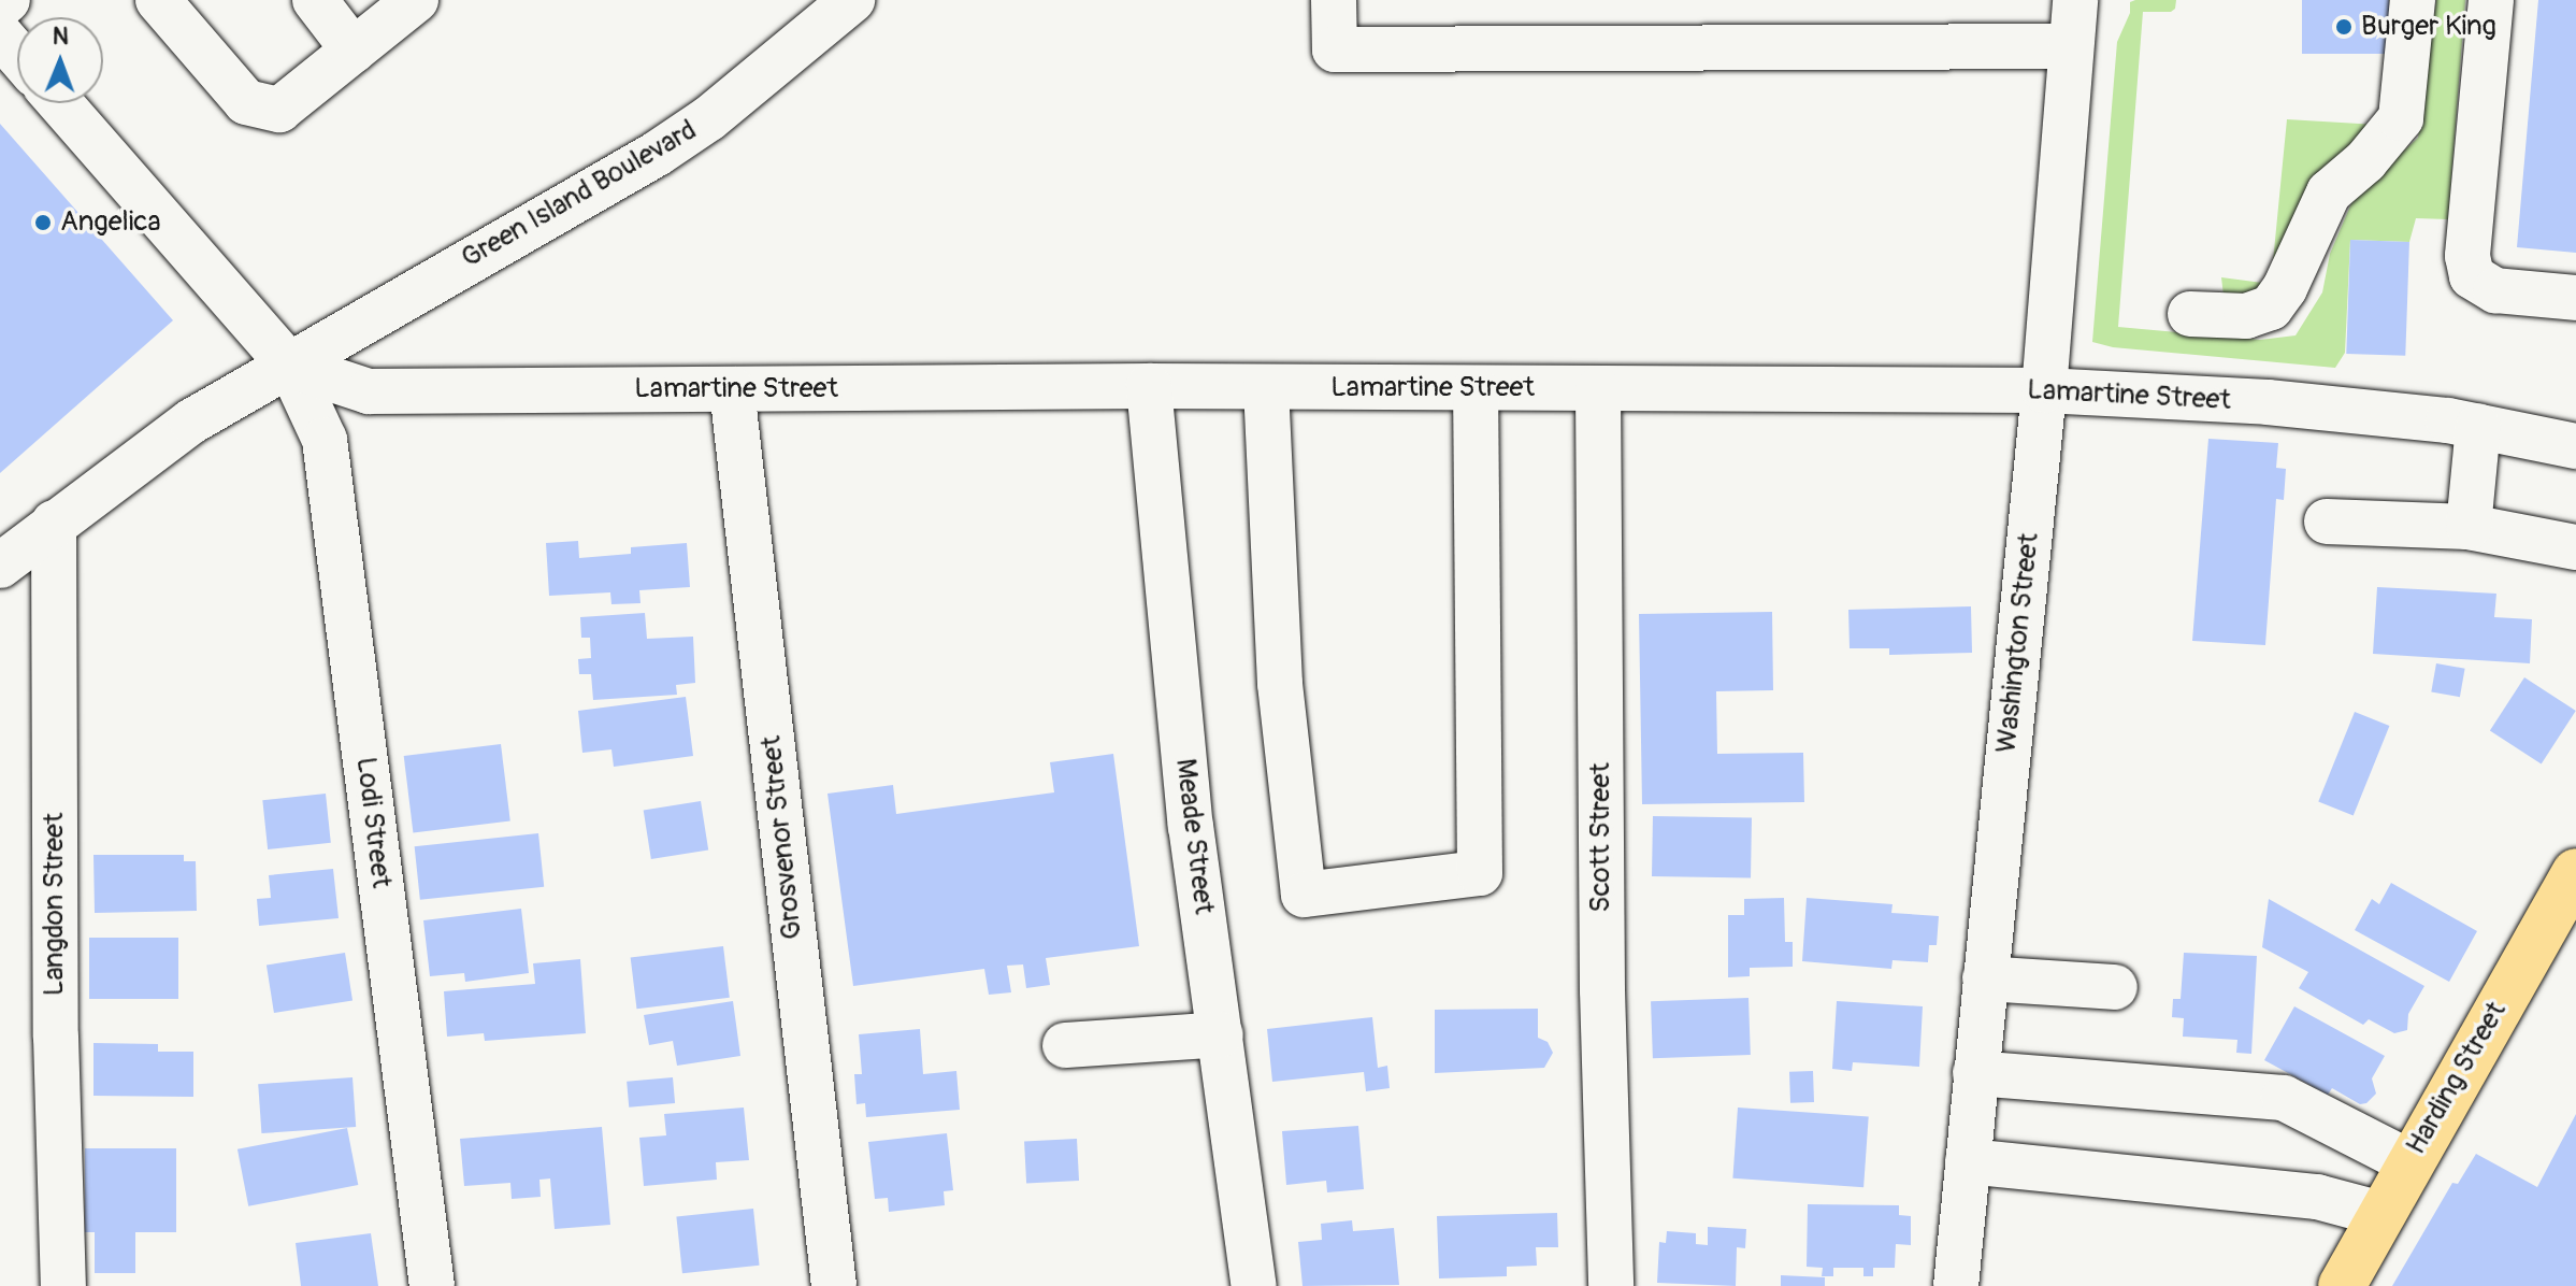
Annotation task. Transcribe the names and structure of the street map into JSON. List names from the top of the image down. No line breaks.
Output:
{"streets":{"main road":["Harding Street"],"street":["Green Island Boulevard","Lamartine Street","Washington Street","Lodi Street","Meade Street","Grosvenor Street","Scott Street","Langdon Street"]},"crossings":[["Green Island Boulevard","Lamartine Street"],["Green Island Boulevard","Lodi Street"],["Green Island Boulevard","Langdon Street"],["Lamartine Street","Washington Street"],["Lamartine Street","Lodi Street"],["Lamartine Street","Meade Street"],["Lamartine Street","Grosvenor Street"],["Lamartine Street","Scott Street"]],"places":["Burger King","Angelica"],"north":"top"}
